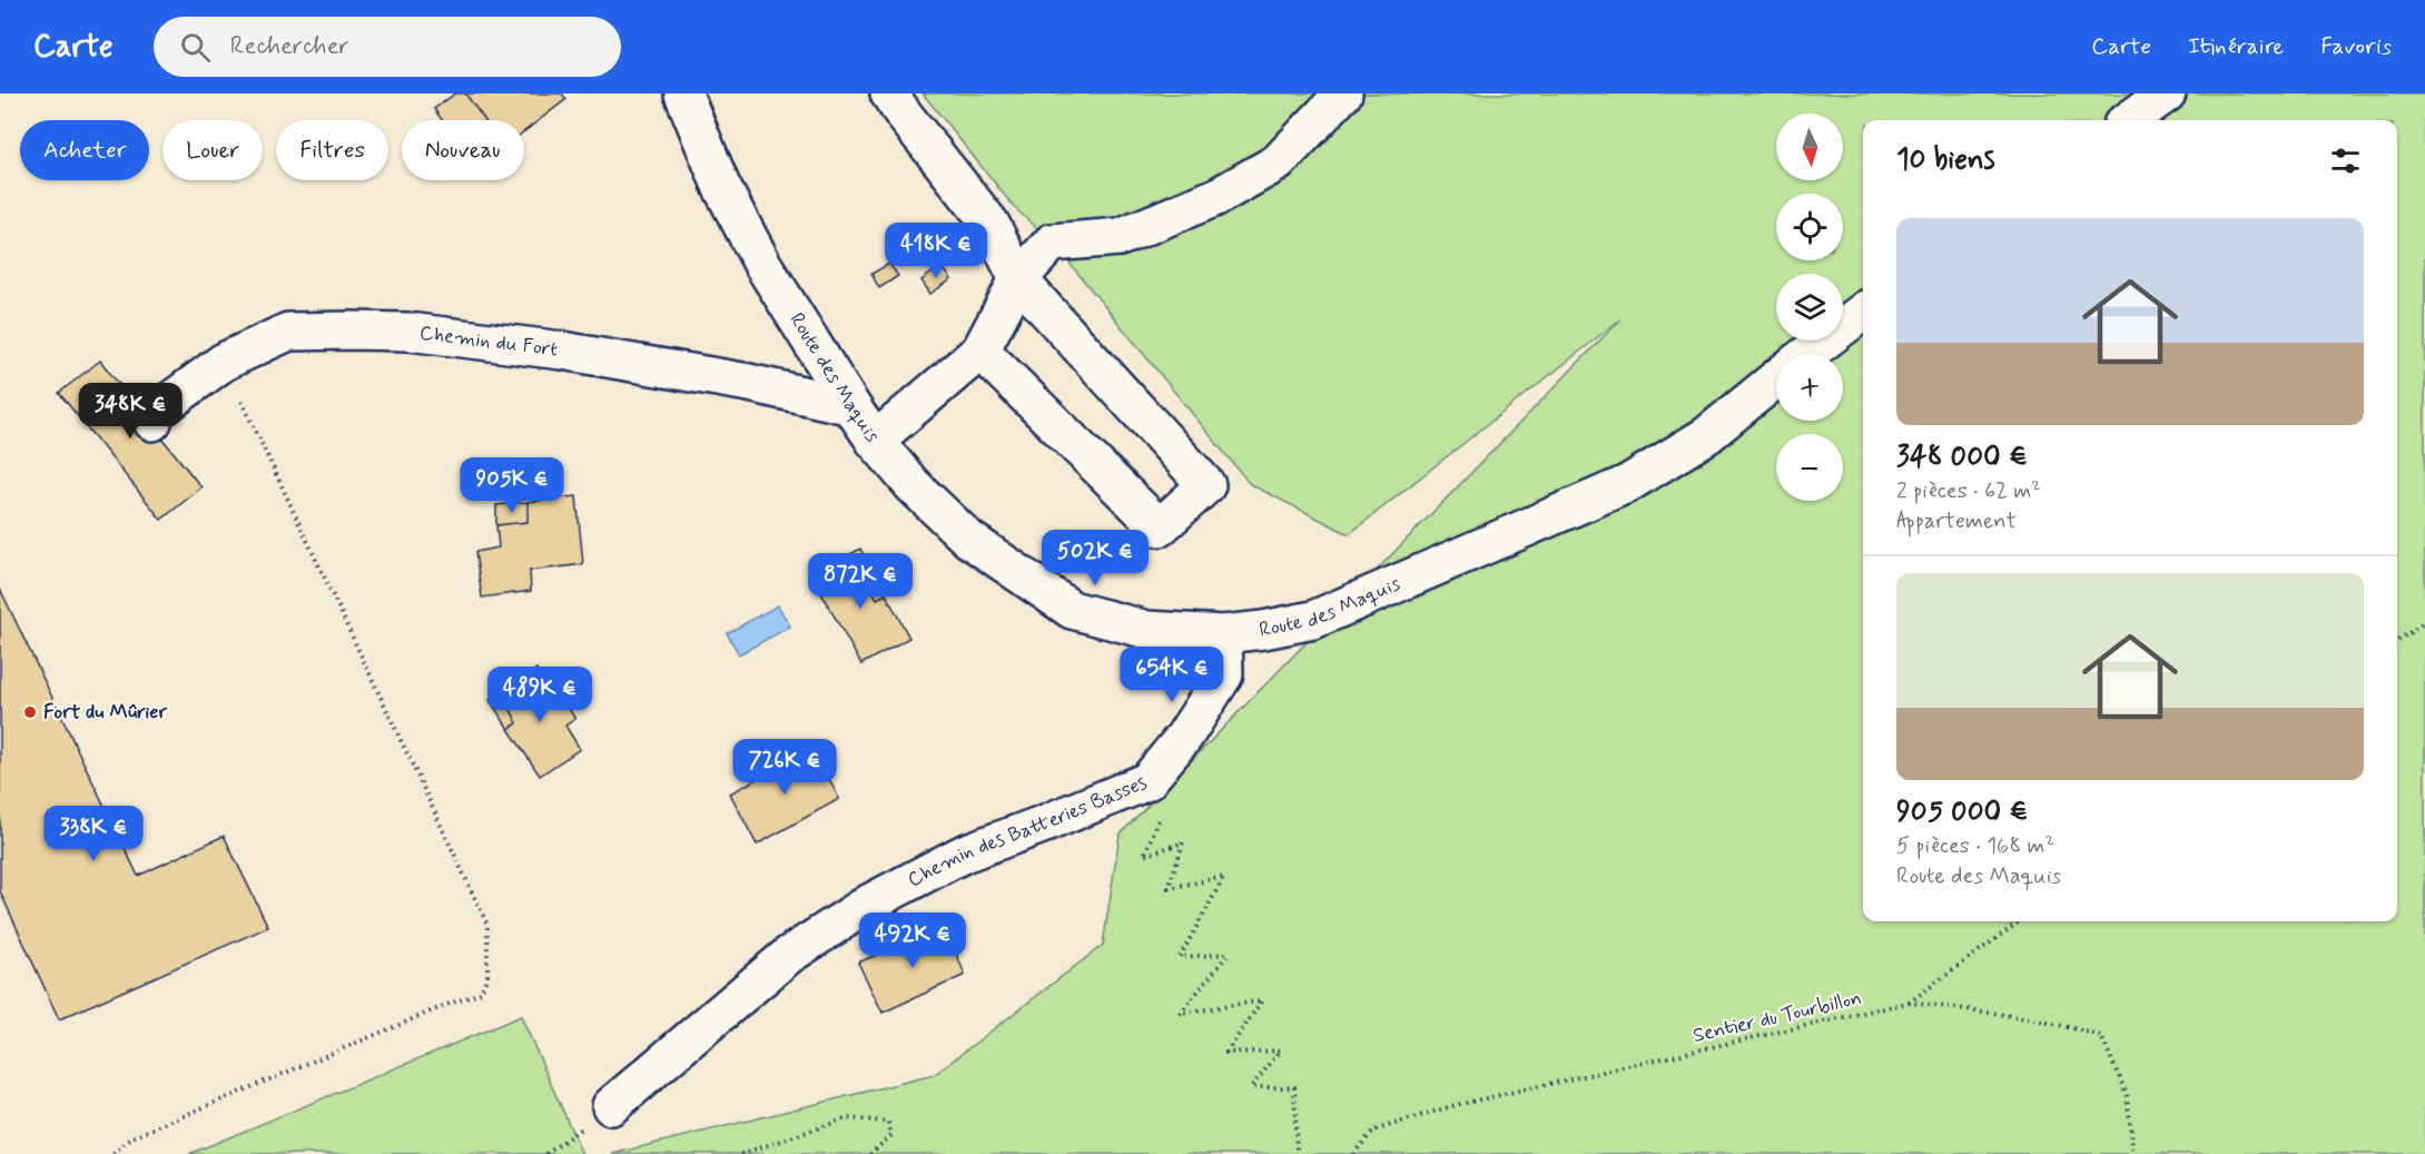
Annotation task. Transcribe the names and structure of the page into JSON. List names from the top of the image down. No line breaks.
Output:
{"streets":{"street":["Chemin du Fort","Route des Maquis","Chemin des Batteries Basses"],"path":["Sentier du Tourbillon"]},"crossings":[["Chemin du Fort","Route des Maquis"],["Route des Maquis","Chemin des Batteries Basses"]],"places":["Fort du Mûrier"],"north":"bottom","page":{"header":"Carte","search":"Rechercher","nav":["Carte","Itinéraire","Favoris"],"map_buttons":["+","−"],"chip":["Acheter","Louer","Filtres","Nouveau"],"heading":"10 biens","list":[{"name":"348 000 €","note":"2 pièces · 62 m² · Appartement"},{"name":"905 000 €","note":"5 pièces · 168 m² · Route des Maquis"}],"price":["418K €","348K €","905K €","502K €","872K €","654K €","489K €","726K €","338K €","492K €"]}}
